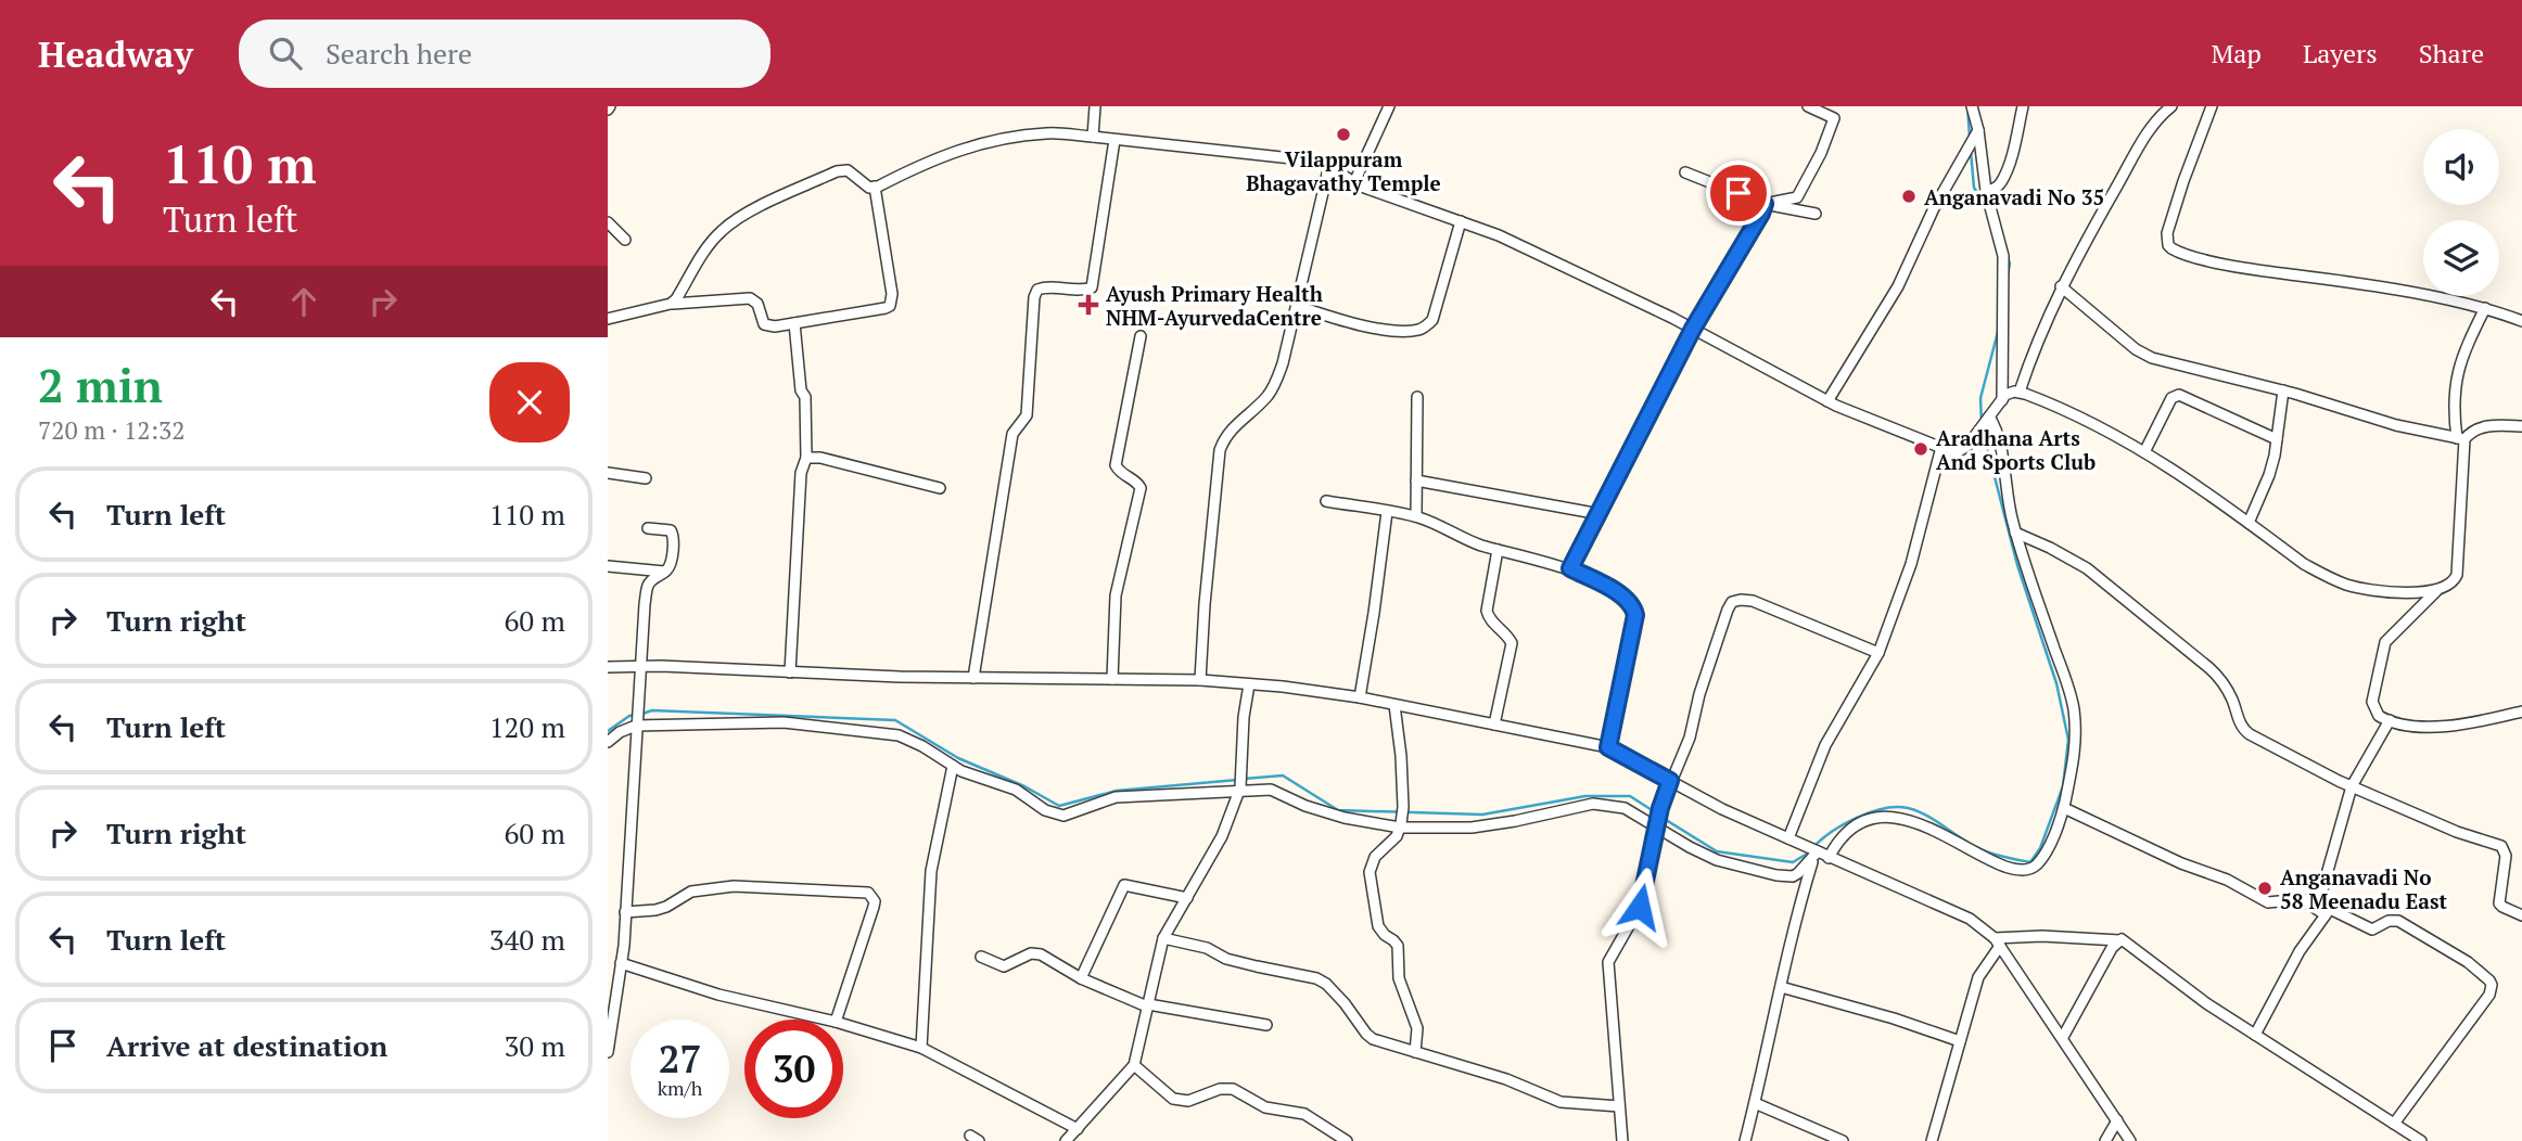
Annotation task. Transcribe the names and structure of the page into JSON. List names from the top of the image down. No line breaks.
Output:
{"places":{"other":["Vilappuram Bhagavathy Temple","Anganavadi No 35","Aradhana Arts And Sports Club","Anganavadi No 58 Meenadu East"],"health":["Ayush Primary Health NHM-AyurvedaCentre"]},"page":{"header":"Headway","search":"Search here","nav":["Map","Layers","Share"],"turn":["110 m","Turn left"],"heading":["2 min","720 m · 12:32"],"list":[{"name":"Turn left","value":"110 m"},{"name":"Turn right","value":"60 m"},{"name":"Turn left","value":"120 m"},{"name":"Turn right","value":"60 m"},{"name":"Turn left","value":"340 m"},{"name":"Arrive at destination","value":"30 m"}],"speed":"27 km/h","limit":"30"}}
